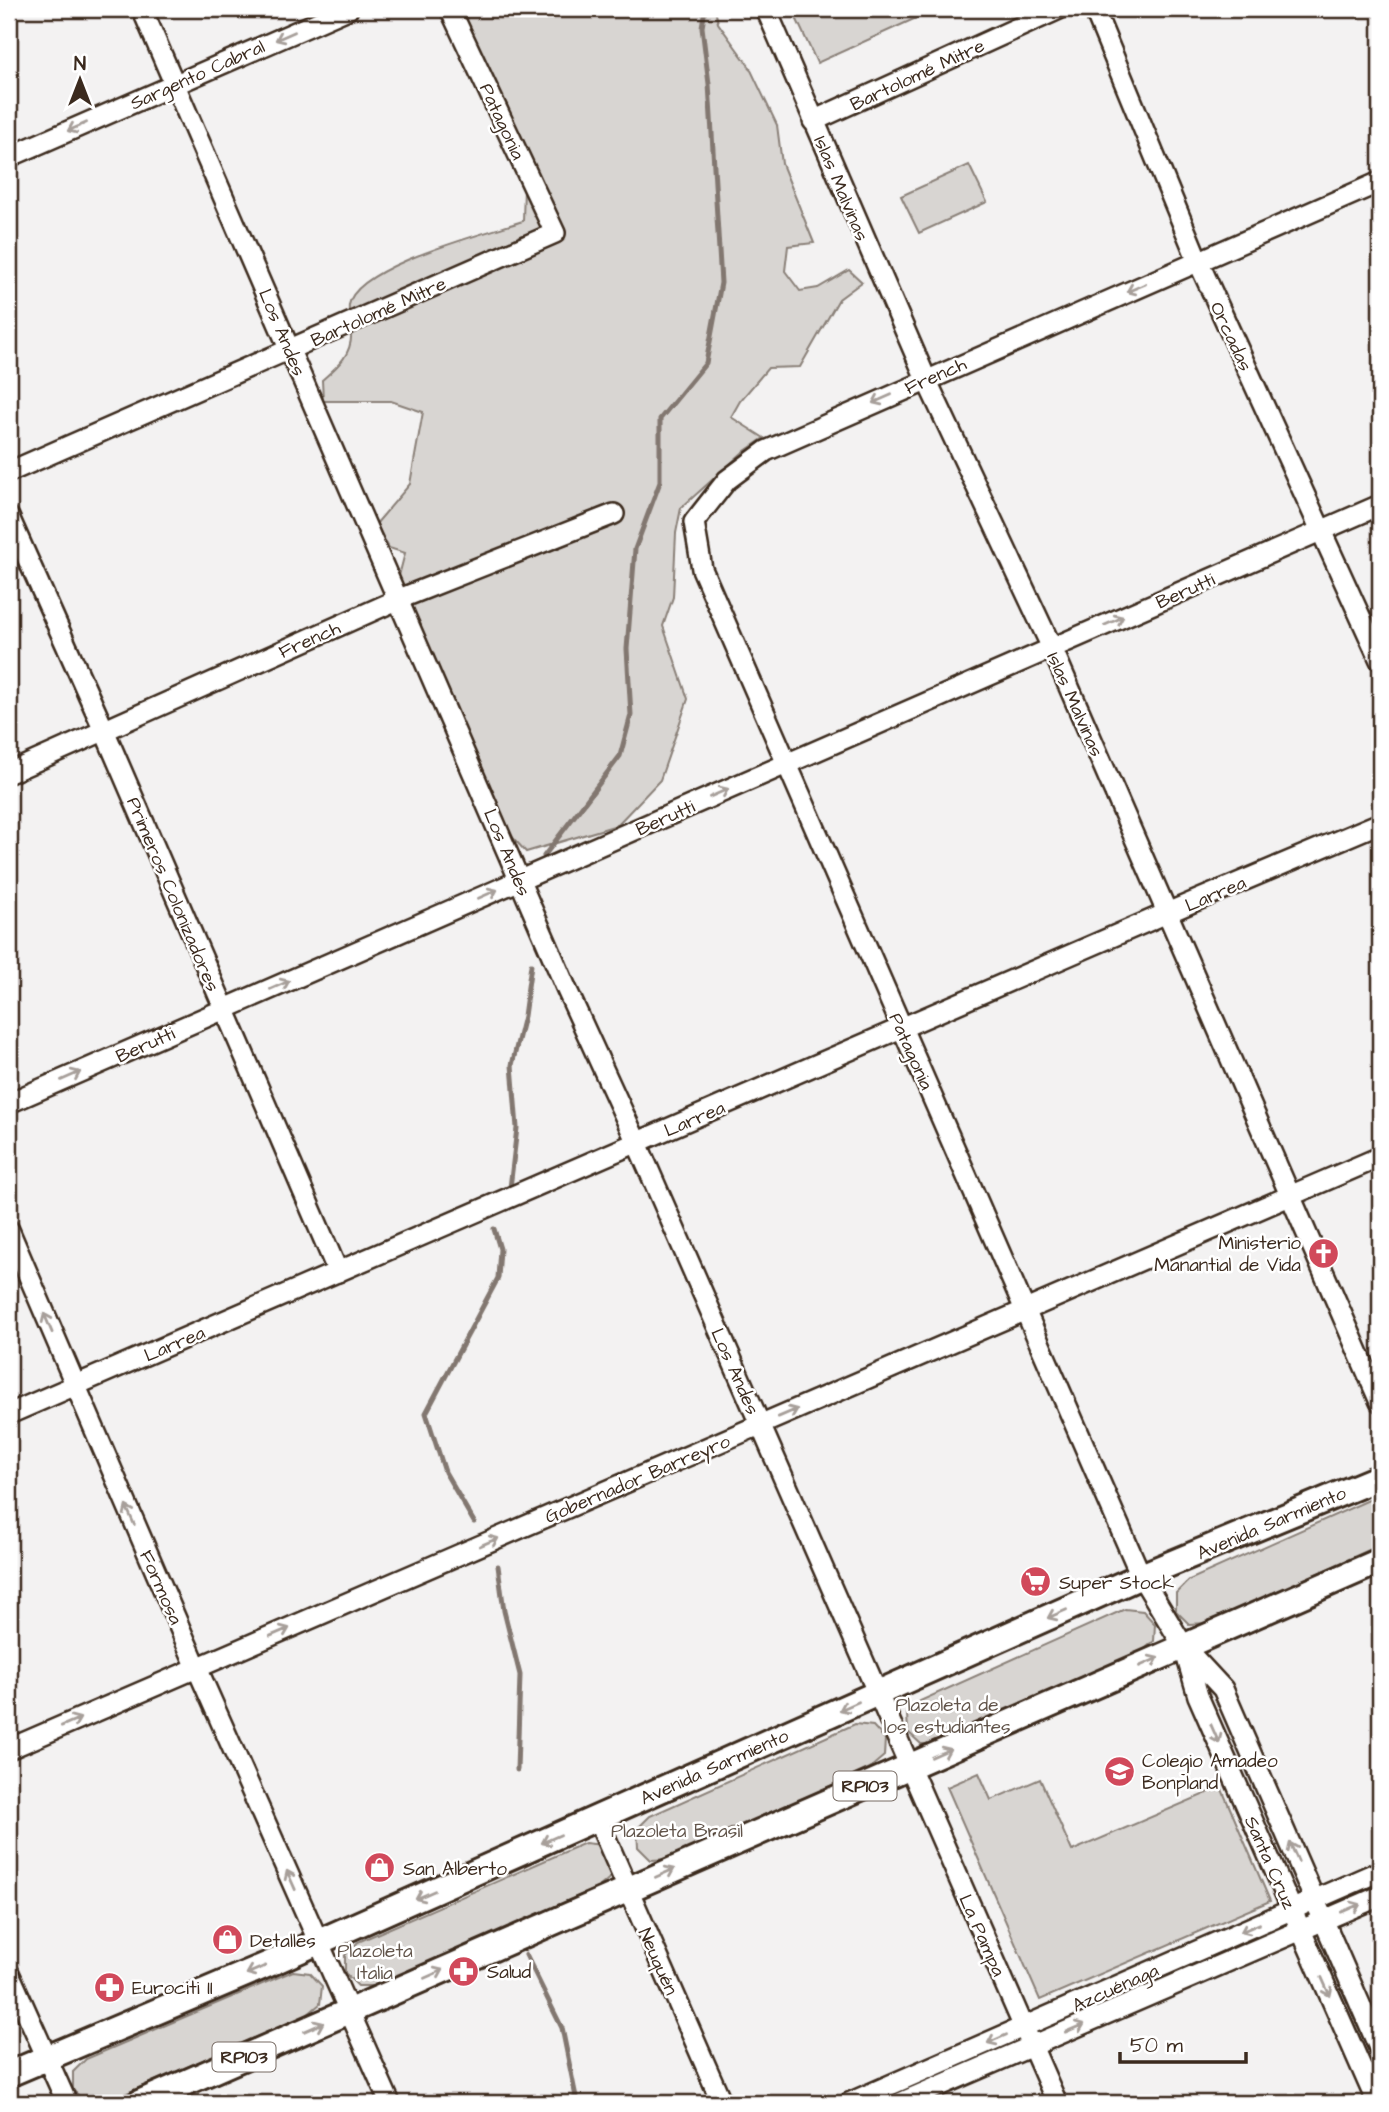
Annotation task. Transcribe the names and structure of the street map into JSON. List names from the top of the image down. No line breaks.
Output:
{"streets":{"main road":["Avenida Sarmiento","RP103"],"street":["Sargento Cabral","Bartolomé Mitre","Patagonia","Islas Malvinas","Los Andes","Orcadas","French","Berutti","Larrea","Primeros Colonizadores","Gobernador Barreyro","Formosa","Santa Cruz","La Pampa","Neuquén","Azcuénaga"]},"crossings":[["Sargento Cabral","Los Andes"],["Bartolomé Mitre","Patagonia"],["Bartolomé Mitre","Islas Malvinas"],["Bartolomé Mitre","Los Andes"],["Patagonia","French"],["Patagonia","Berutti"],["Patagonia","Larrea"],["Patagonia","Gobernador Barreyro"],["Patagonia","Avenida Sarmiento"],["Patagonia","RP103"],["Patagonia","Santa Cruz"],["Islas Malvinas","French"],["Islas Malvinas","Berutti"],["Islas Malvinas","Larrea"],["Islas Malvinas","Gobernador Barreyro"],["Los Andes","French"],["Los Andes","Berutti"],["Los Andes","Larrea"],["Los Andes","Gobernador Barreyro"],["Los Andes","Avenida Sarmiento"],["Los Andes","RP103"],["Los Andes","La Pampa"],["Orcadas","French"],["Orcadas","Berutti"],["French","Primeros Colonizadores"],["Berutti","Primeros Colonizadores"],["Larrea","Primeros Colonizadores"],["Larrea","Formosa"],["Gobernador Barreyro","Formosa"],["Avenida Sarmiento","Formosa"],["Avenida Sarmiento","Neuquén"],["Formosa","RP103"],["RP103","Santa Cruz"],["RP103","La Pampa"],["RP103","Neuquén"],["Santa Cruz","Azcuénaga"],["La Pampa","Azcuénaga"]],"one_way":["Sargento Cabral","French","Berutti","Gobernador Barreyro","Formosa"],"parks":["Plazoleta de los estudiantes","Plazoleta Brasil","Plazoleta Italia"],"places":{"church":["Ministerio Manantial de Vida"],"supermarket":["Super Stock"],"school or university":["Colegio Amadeo Bonpland"],"shop":["San Alberto","Detalles"],"pharmacy":["Salud","Eurociti II"]},"scale_bar":"50 m","north":"top"}
